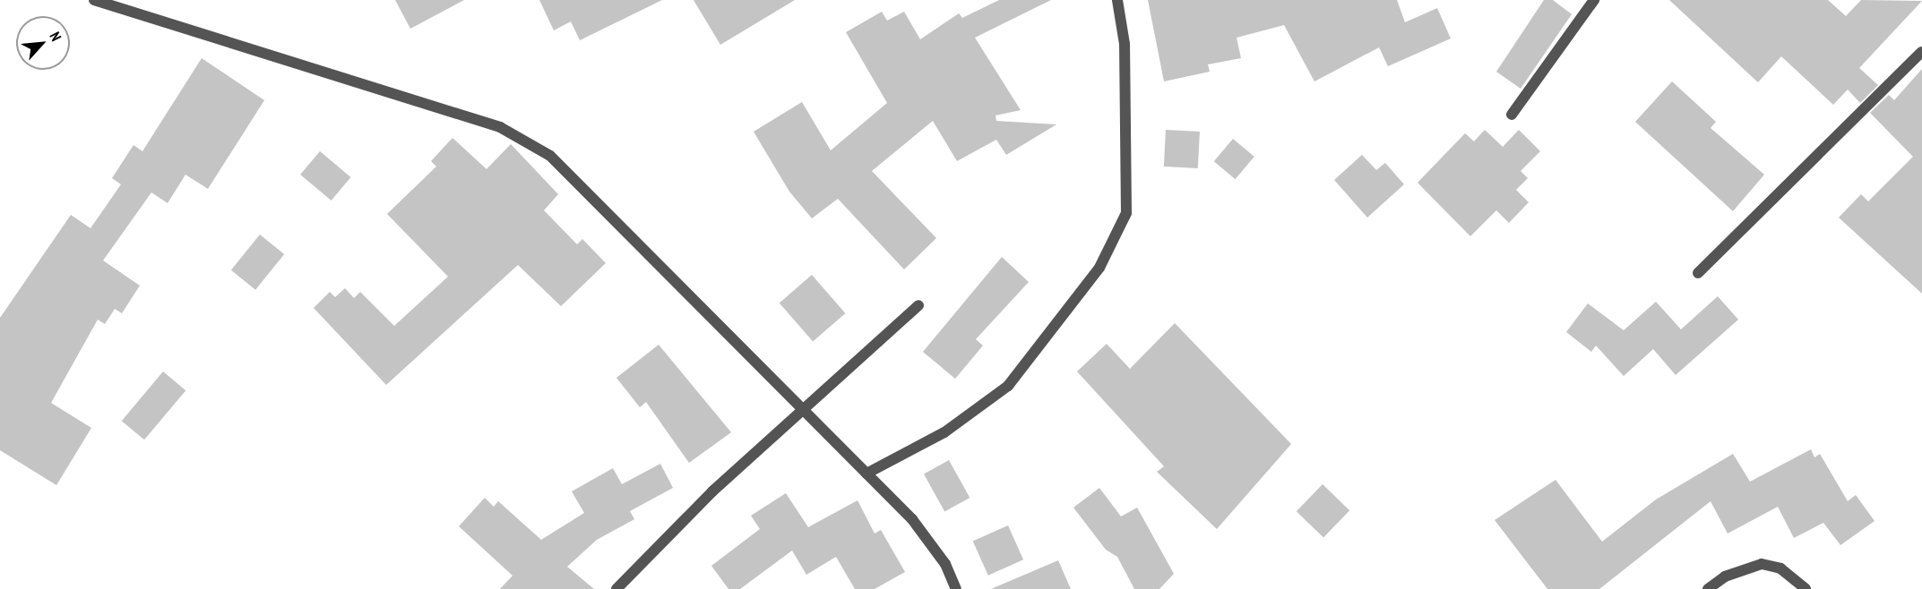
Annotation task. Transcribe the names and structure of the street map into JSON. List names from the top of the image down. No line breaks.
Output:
{"north":"top right"}
